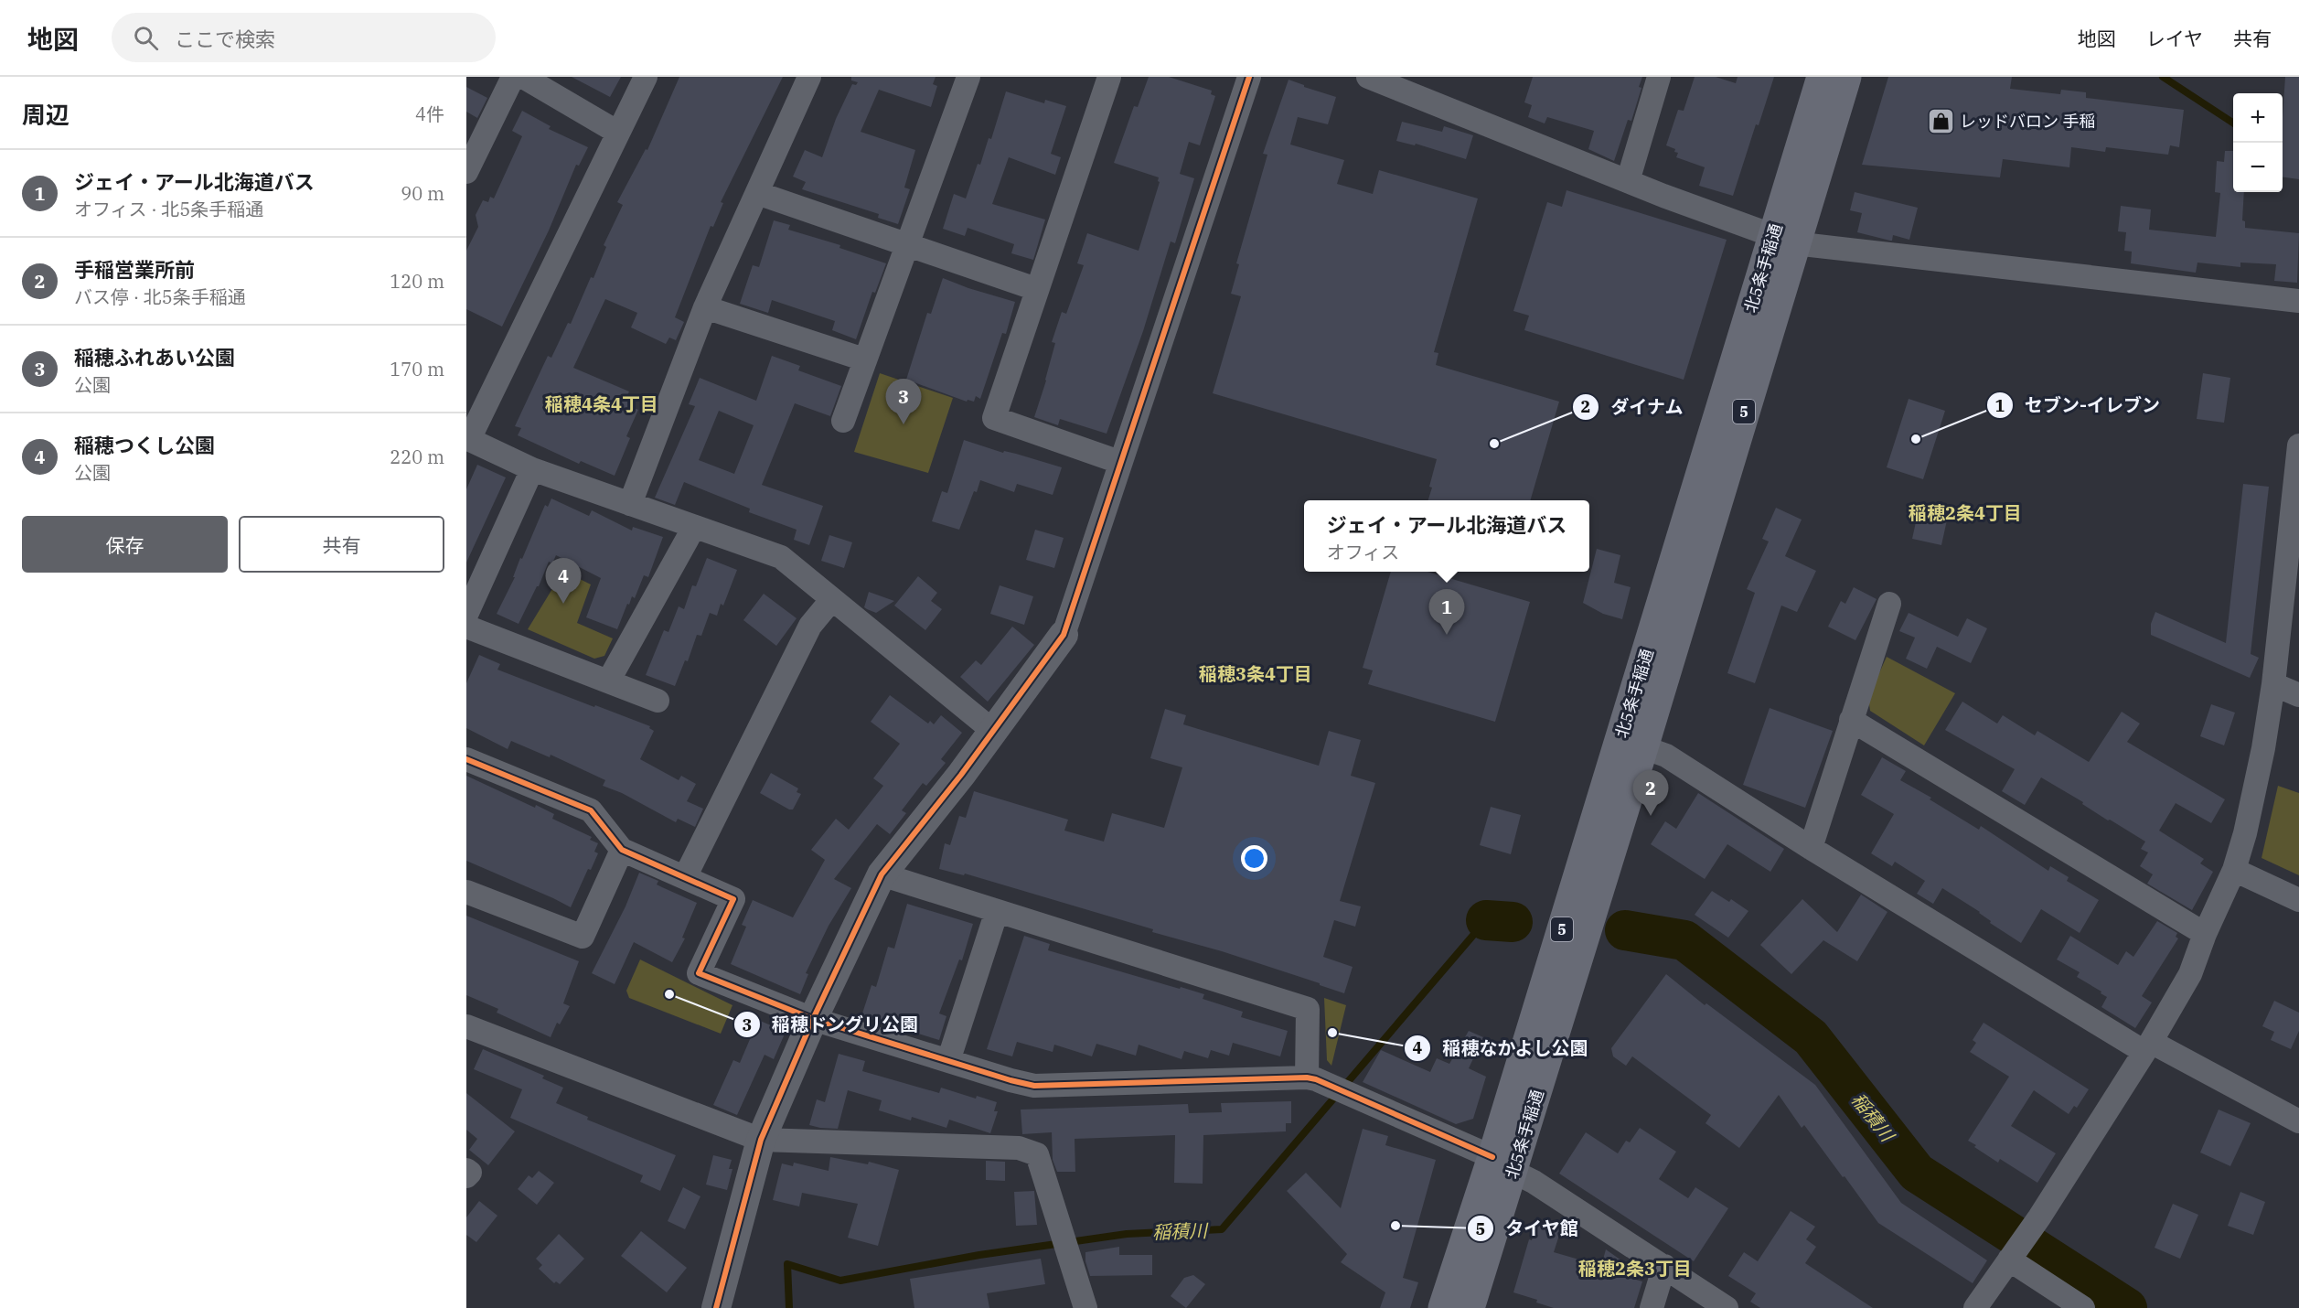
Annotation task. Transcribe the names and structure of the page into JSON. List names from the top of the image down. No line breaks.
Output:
{"streets":{"highway":["北5条手稲通","5"]},"districts":["稲穂4条4丁目","稲穂2条4丁目","稲穂3条4丁目","稲穂2条3丁目"],"water":["稲積川"],"places":{"shop":["レッドバロン 手稲"],"other":["セブン-イレブン","ダイナム","稲穂ドングリ公園","稲穂なかよし公園","タイヤ館"]},"page":{"header":"地図","search":"ここで検索","nav":["地図","レイヤ","共有"],"heading":["周辺","4件"],"map_buttons":["+","−"],"list":[{"mark":"1","name":"ジェイ・アール北海道バス","note":"オフィス · 北5条手稲通","value":"90 m"},{"mark":"2","name":"手稲営業所前","note":"バス停 · 北5条手稲通","value":"120 m"},{"mark":"3","name":"稲穂ふれあい公園","note":"公園","value":"170 m"},{"mark":"4","name":"稲穂つくし公園","note":"公園","value":"220 m"}],"pins":["3","4","1","2"],"buttons":["保存","共有"],"popup":["ジェイ・アール北海道バス","オフィス"]}}
